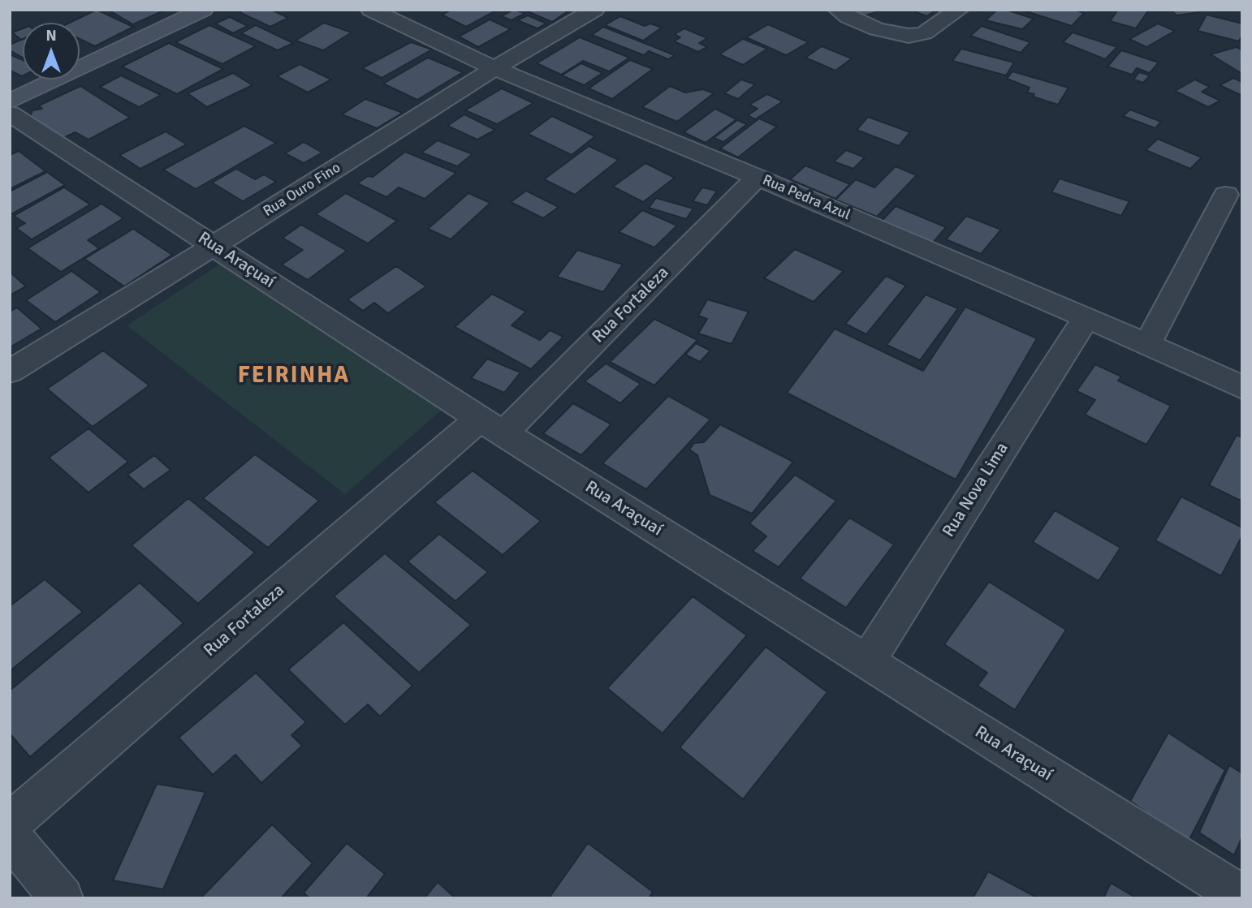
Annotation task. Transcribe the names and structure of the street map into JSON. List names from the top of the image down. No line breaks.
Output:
{"streets":{"street":["Rua Ouro Fino","Rua Pedra Azul","Rua Araçuaí","Rua Fortaleza","Rua Nova Lima"]},"crossings":[["Rua Ouro Fino","Rua Pedra Azul"],["Rua Ouro Fino","Rua Araçuaí"],["Rua Pedra Azul","Rua Fortaleza"],["Rua Pedra Azul","Rua Nova Lima"],["Rua Araçuaí","Rua Fortaleza"],["Rua Araçuaí","Rua Nova Lima"]],"districts":["FEIRINHA"],"north":"top"}
